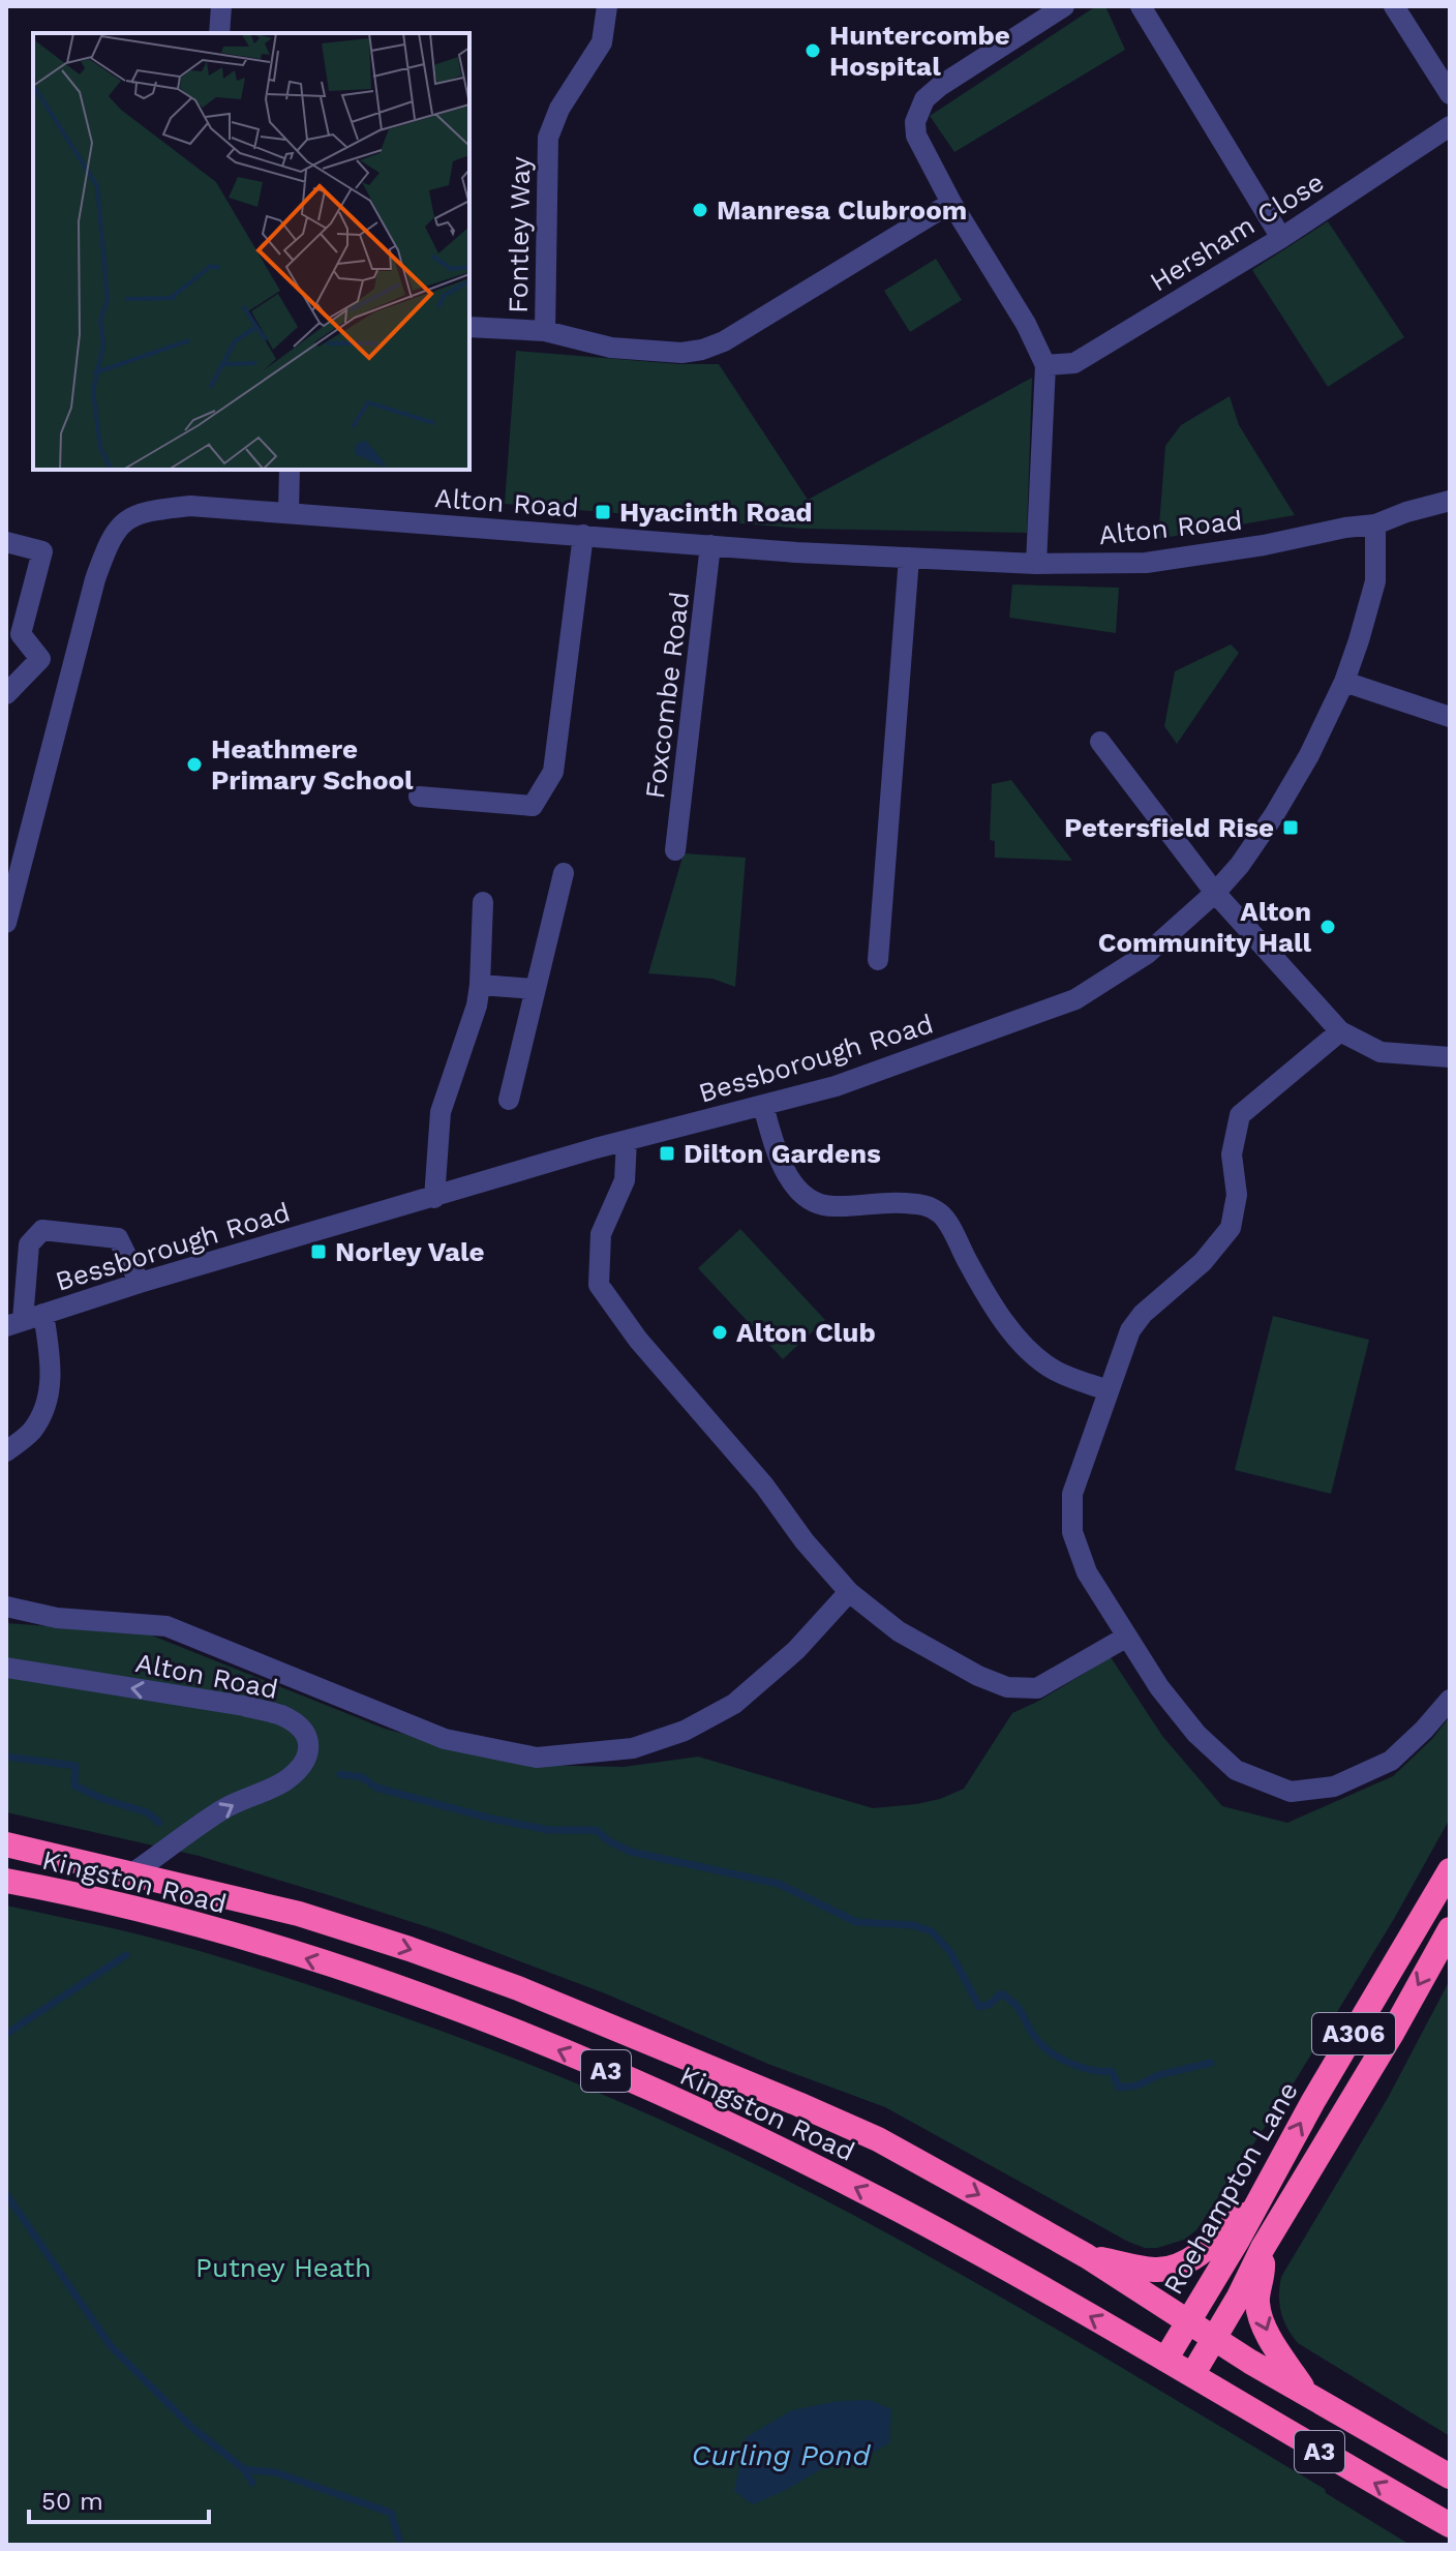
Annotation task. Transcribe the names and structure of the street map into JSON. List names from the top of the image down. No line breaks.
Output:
{"streets":{"highway":["Kingston Road","A306","A3","Roehampton Lane"],"street":["Hersham Close","Fontley Way","Alton Road","Foxcombe Road","Bessborough Road"]},"crossings":[["Alton Road","Foxcombe Road"],["Alton Road","Bessborough Road"],["Alton Road","Kingston Road"],["Kingston Road","A306"],["Kingston Road","Roehampton Lane"],["A306","Roehampton Lane"]],"water":["Curling Pond"],"parks":["Putney Heath"],"places":{"other":["Huntercombe Hospital","Manresa Clubroom","Heathmere Primary School","Alton Community Hall","Alton Club"],"transit":["Hyacinth Road","Petersfield Rise","Dilton Gardens","Norley Vale"]},"scale_bar":"50 m"}
